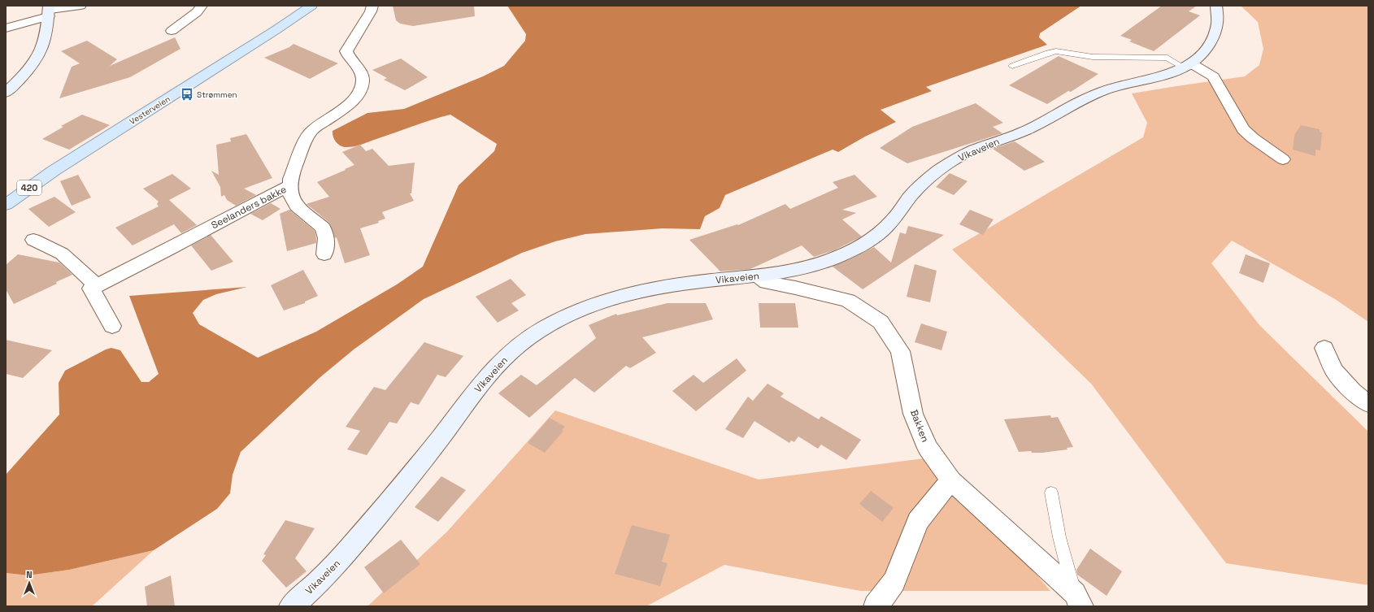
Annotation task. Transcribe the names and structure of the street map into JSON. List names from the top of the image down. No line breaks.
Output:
{"streets":{"main road":["Vesterveien","Vikaveien","420"],"street":["Seelanders bakke","Bakken"]},"crossings":[["Vikaveien","Bakken"]],"places":{"bus stop":["Strømmen"]},"north":"top"}
